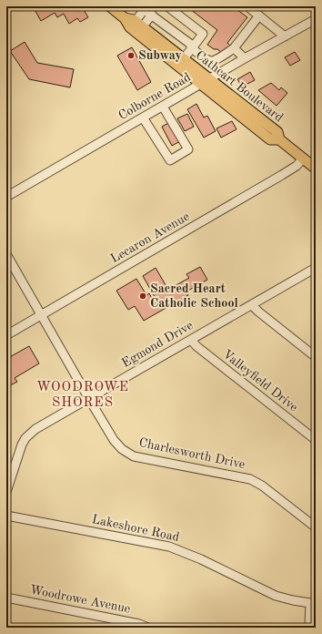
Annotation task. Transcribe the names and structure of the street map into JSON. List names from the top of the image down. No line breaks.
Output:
{"streets":{"main road":["Cathcart Boulevard"],"street":["Colborne Road","Lecaron Avenue","Egmond Drive","Valleyfield Drive","Charlesworth Drive","Lakeshore Road","Woodrowe Avenue"]},"crossings":[["Cathcart Boulevard","Colborne Road"],["Cathcart Boulevard","Lecaron Avenue"],["Lecaron Avenue","Charlesworth Drive"],["Egmond Drive","Valleyfield Drive"],["Egmond Drive","Charlesworth Drive"]],"districts":["WOODROWE SHORES"],"places":["Subway","Sacred Heart Catholic School"]}
